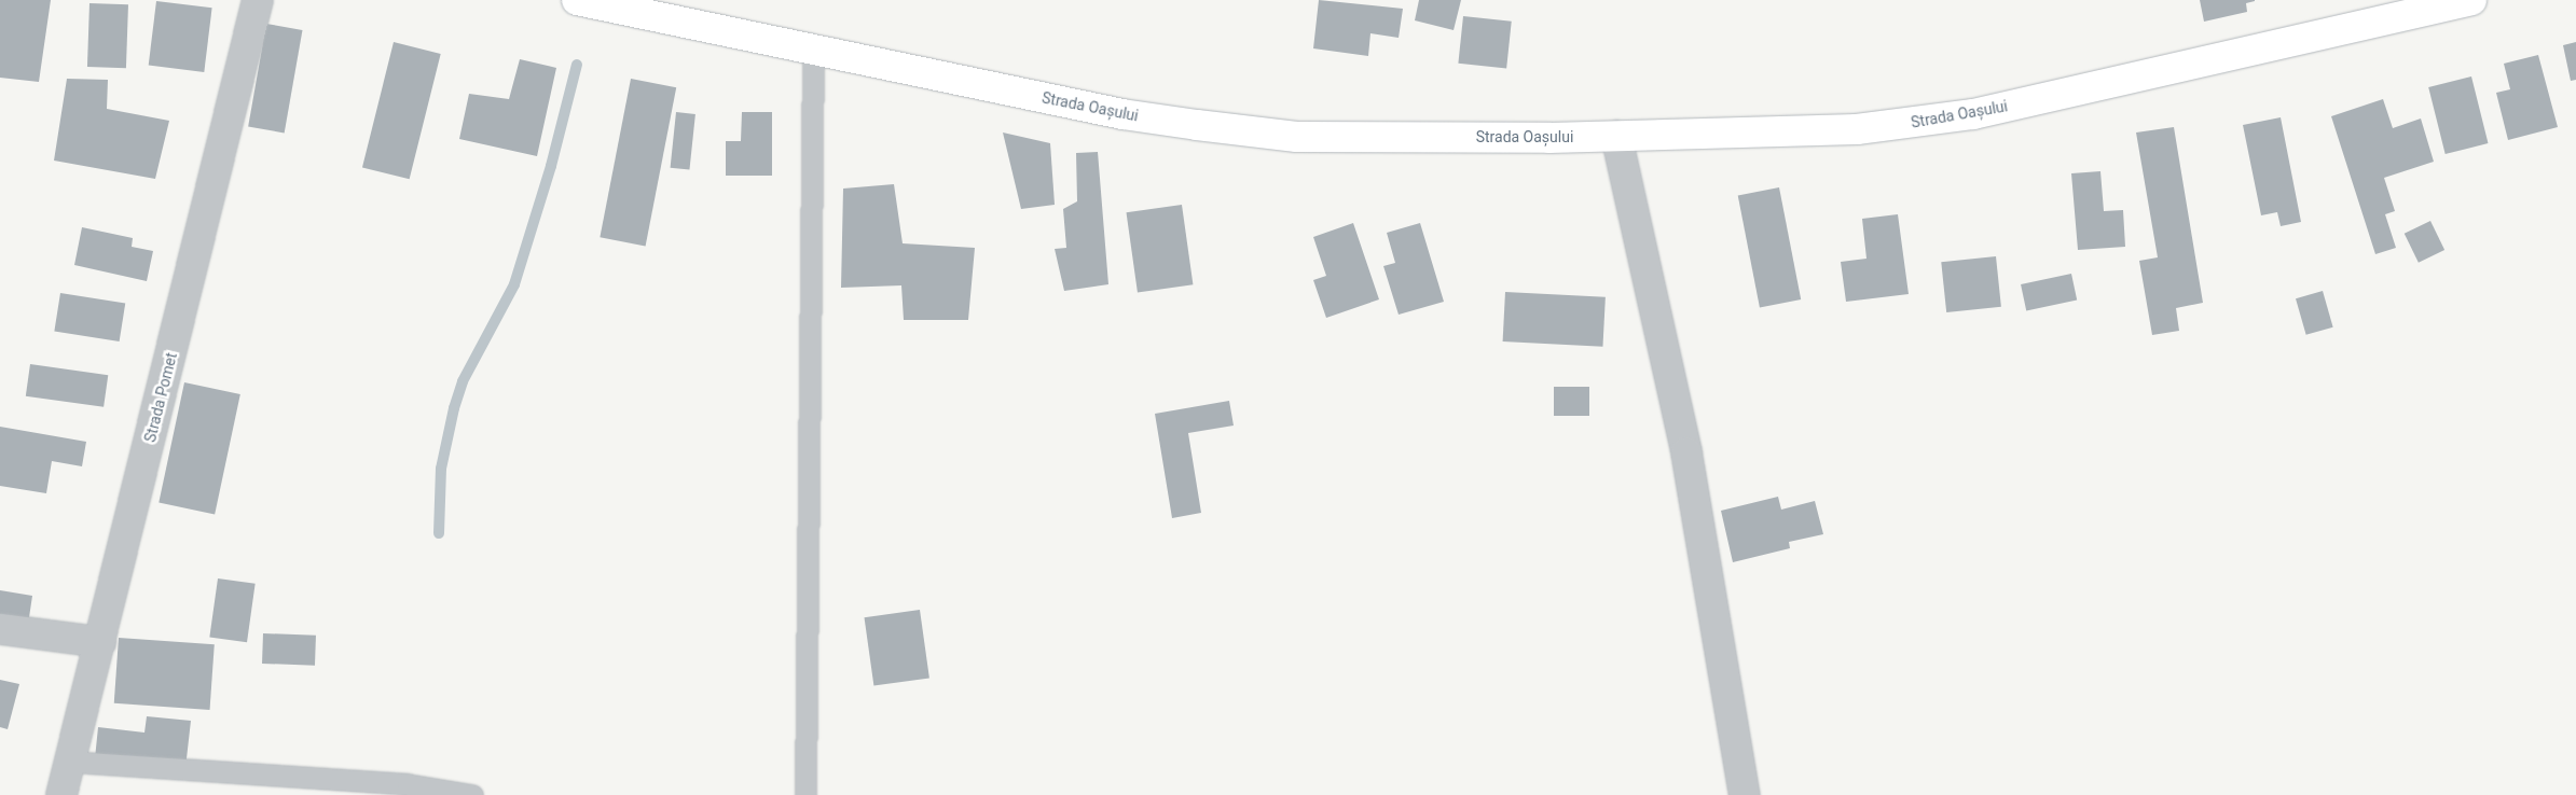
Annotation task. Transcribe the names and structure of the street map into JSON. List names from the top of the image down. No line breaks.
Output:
{"streets":{"main road":["Strada Oașului"],"street":["Strada Pomet"]}}
